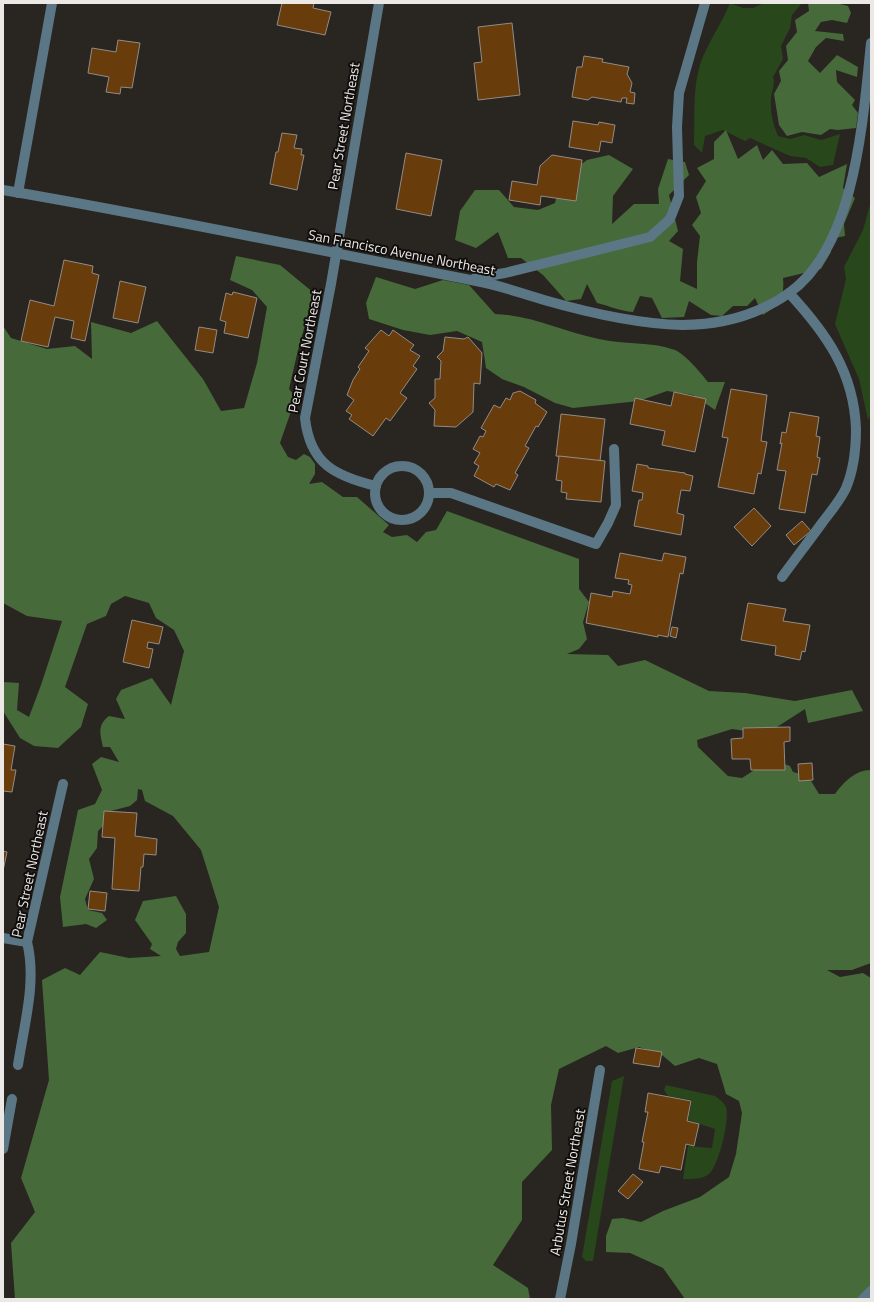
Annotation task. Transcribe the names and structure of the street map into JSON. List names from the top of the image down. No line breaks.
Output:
{"streets":{"street":["Pear Street Northeast","San Francisco Avenue Northeast","Pear Court Northeast","Arbutus Street Northeast"]},"crossings":[["Pear Street Northeast","San Francisco Avenue Northeast"],["Pear Street Northeast","Pear Court Northeast"],["San Francisco Avenue Northeast","Pear Court Northeast"]]}
